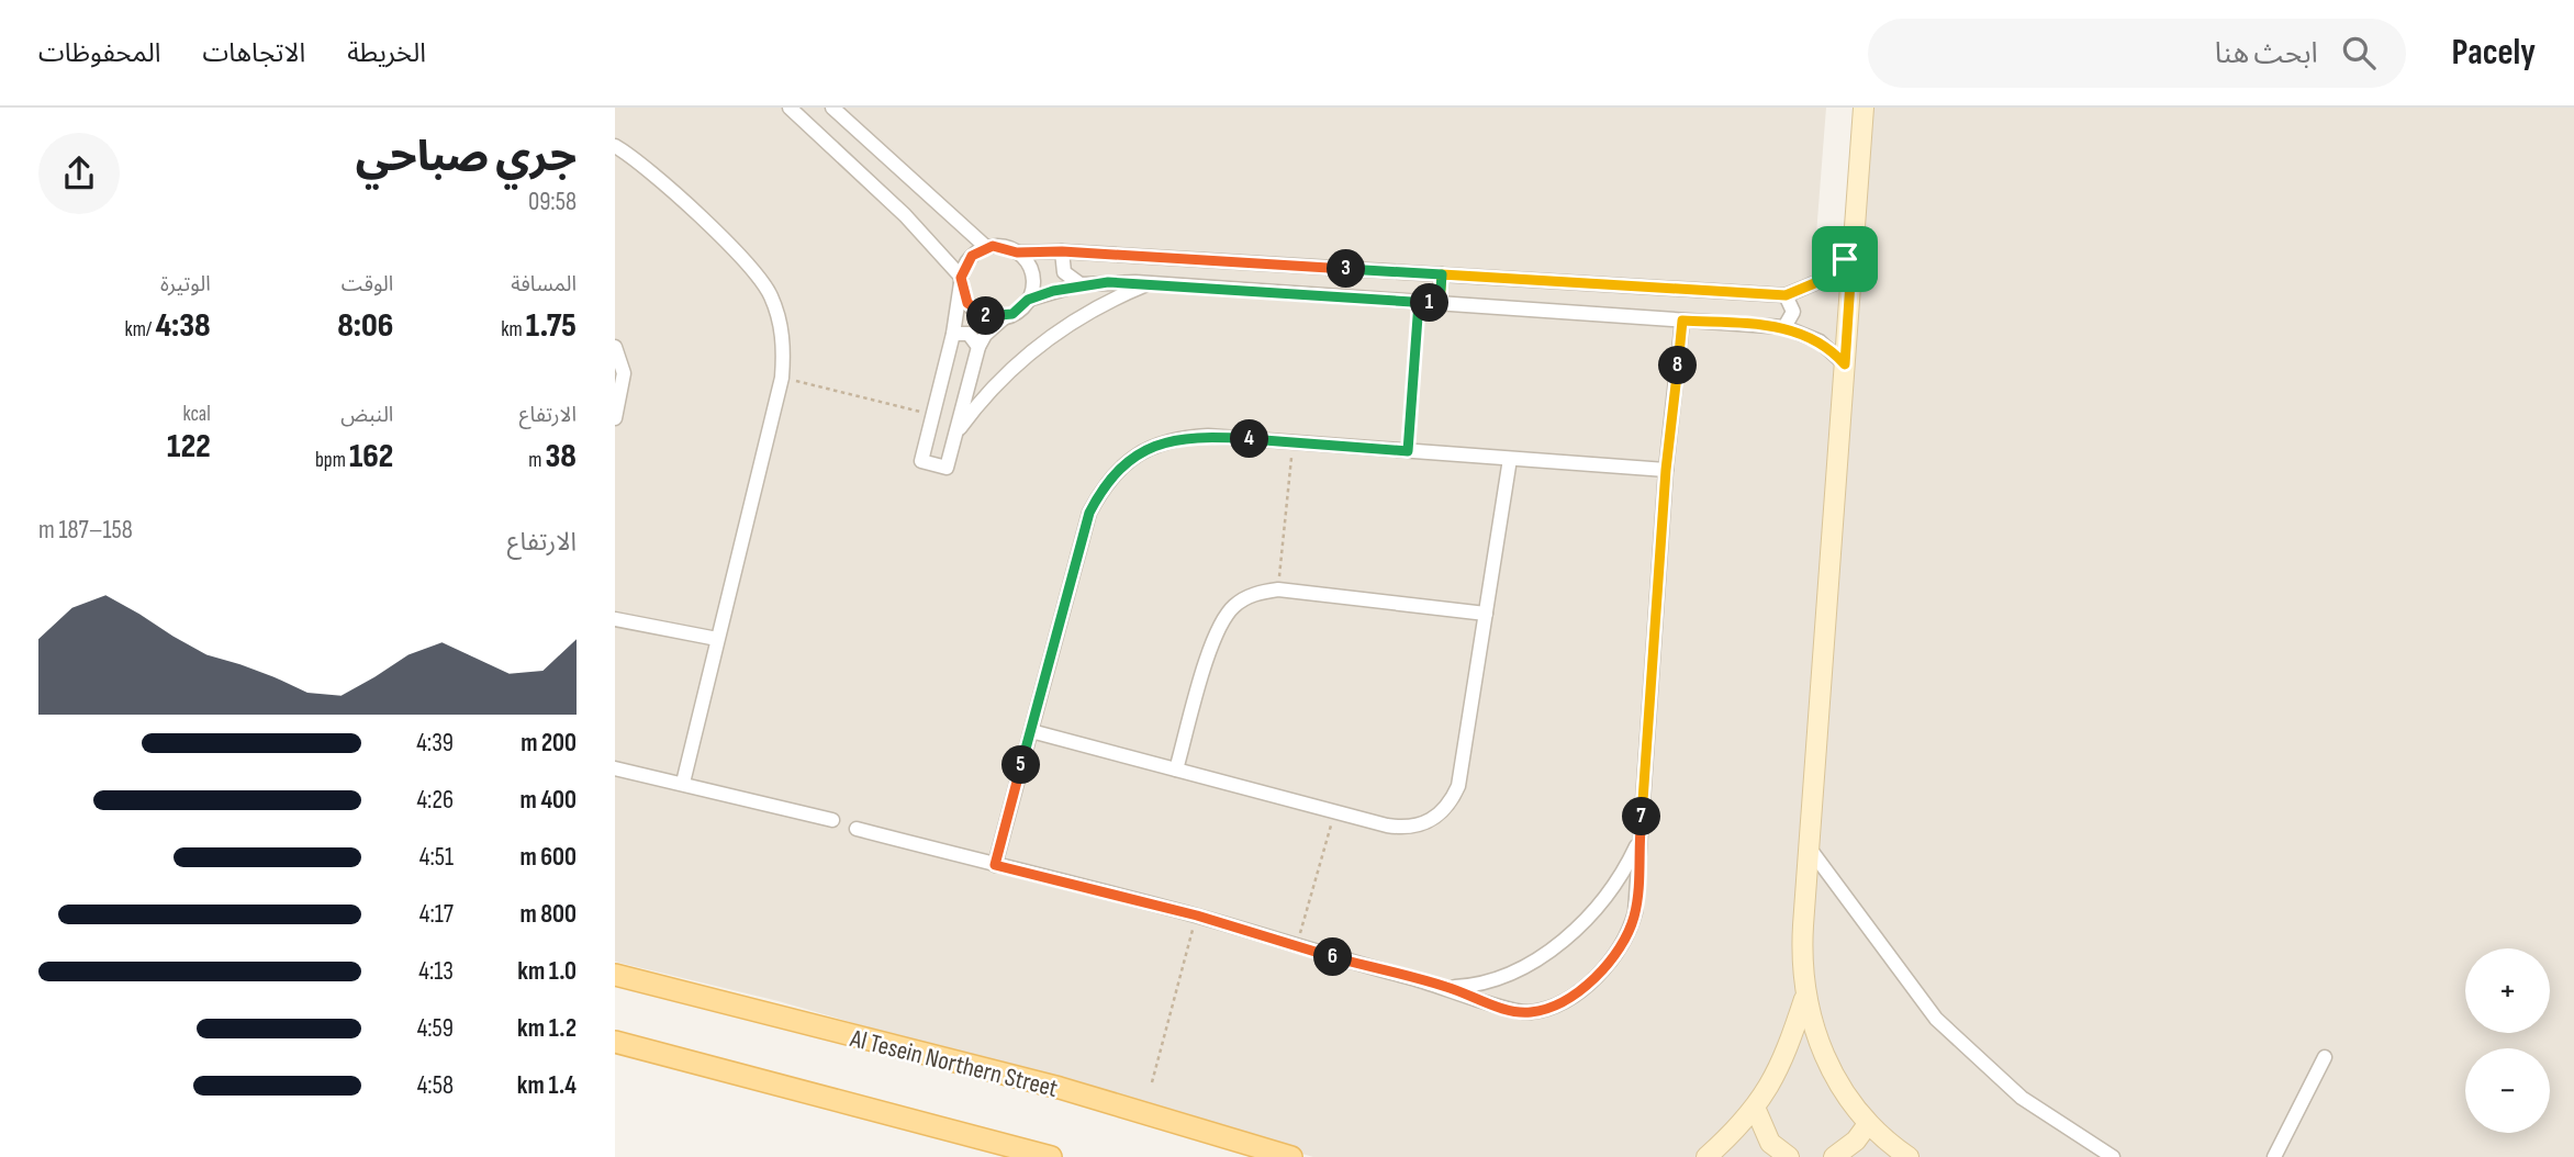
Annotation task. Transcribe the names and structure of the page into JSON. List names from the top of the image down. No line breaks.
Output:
{"streets":{"main road":["Al Tesein Northern Street"]},"page":{"header":"Pacely","search":"ابحث هنا","nav":["الخريطة","الاتجاهات","المحفوظات"],"heading":["جري صباحي","09:58"],"stats":[["المسافة","1.75 km"],["الوقت","8:06"],["الوتيرة","4:38 /km"],["الارتفاع","38 m"],["النبض","162 bpm"],["kcal","122"]],"pins":["3","1","2","8","4","5","7","6"],"chart":["الارتفاع","158–187 m"],"list":[{"name":"200 m","note":"4:39"},{"name":"400 m","note":"4:26"},{"name":"600 m","note":"4:51"},{"name":"800 m","note":"4:17"},{"name":"1.0 km","note":"4:13"},{"name":"1.2 km","note":"4:59"},{"name":"1.4 km","note":"4:58"}],"map_buttons":["+","−"]}}
